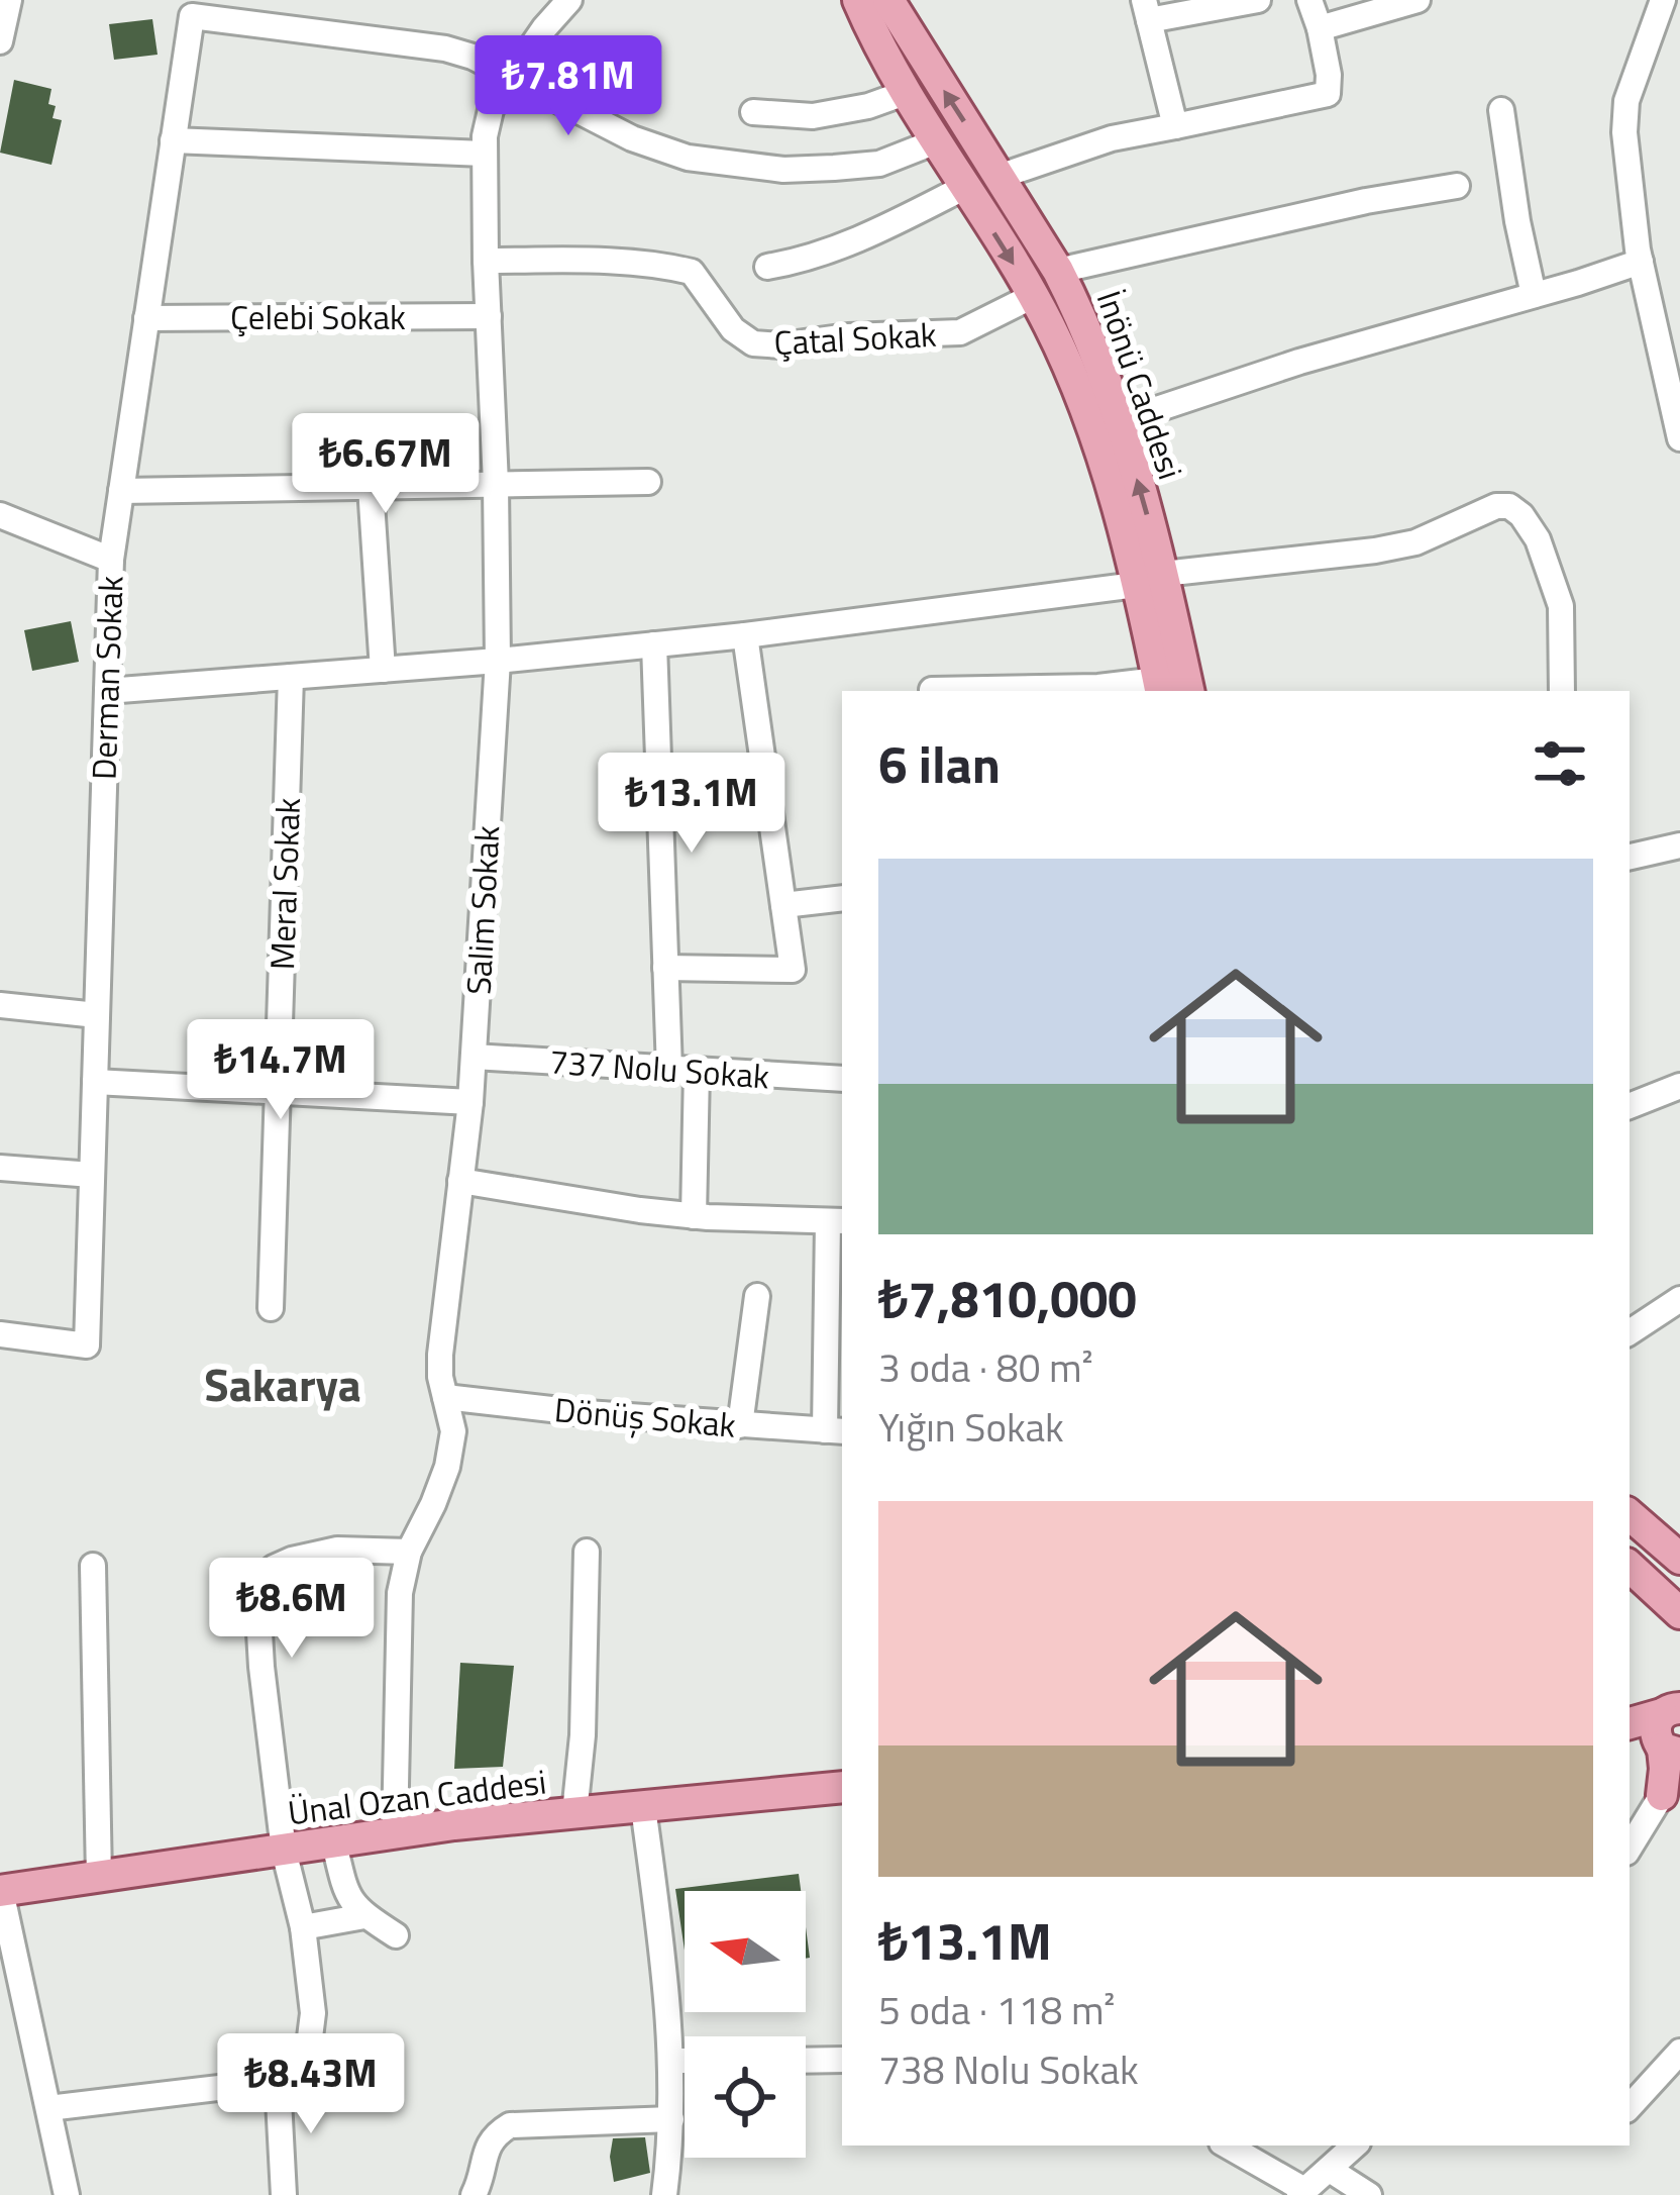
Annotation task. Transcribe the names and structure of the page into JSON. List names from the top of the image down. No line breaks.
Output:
{"streets":{"main road":["İnönü Caddesi","Ünal Ozan Caddesi"],"street":["Çelebi Sokak","Çatal Sokak","Derman Sokak","Meral Sokak","Salim Sokak","737 Nolu Sokak","Dönüş Sokak"]},"crossings":[["Çelebi Sokak","Derman Sokak"],["Çelebi Sokak","Salim Sokak"],["Çatal Sokak","İnönü Caddesi"],["Çatal Sokak","Salim Sokak"],["Derman Sokak","Salim Sokak"],["Salim Sokak","737 Nolu Sokak"],["Salim Sokak","Dönüş Sokak"],["Salim Sokak","Ünal Ozan Caddesi"]],"districts":["Sakarya"],"north":"left","page":{"price":["₺7.81M","₺6.67M","₺13.1M","₺14.7M","₺8.6M","₺8.43M"],"heading":"6 ilan","list":[{"name":"₺7,810,000","note":"3 oda · 80 m² · Yığın Sokak"},{"name":"₺13.1M","note":"5 oda · 118 m² · 738 Nolu Sokak"}]}}
